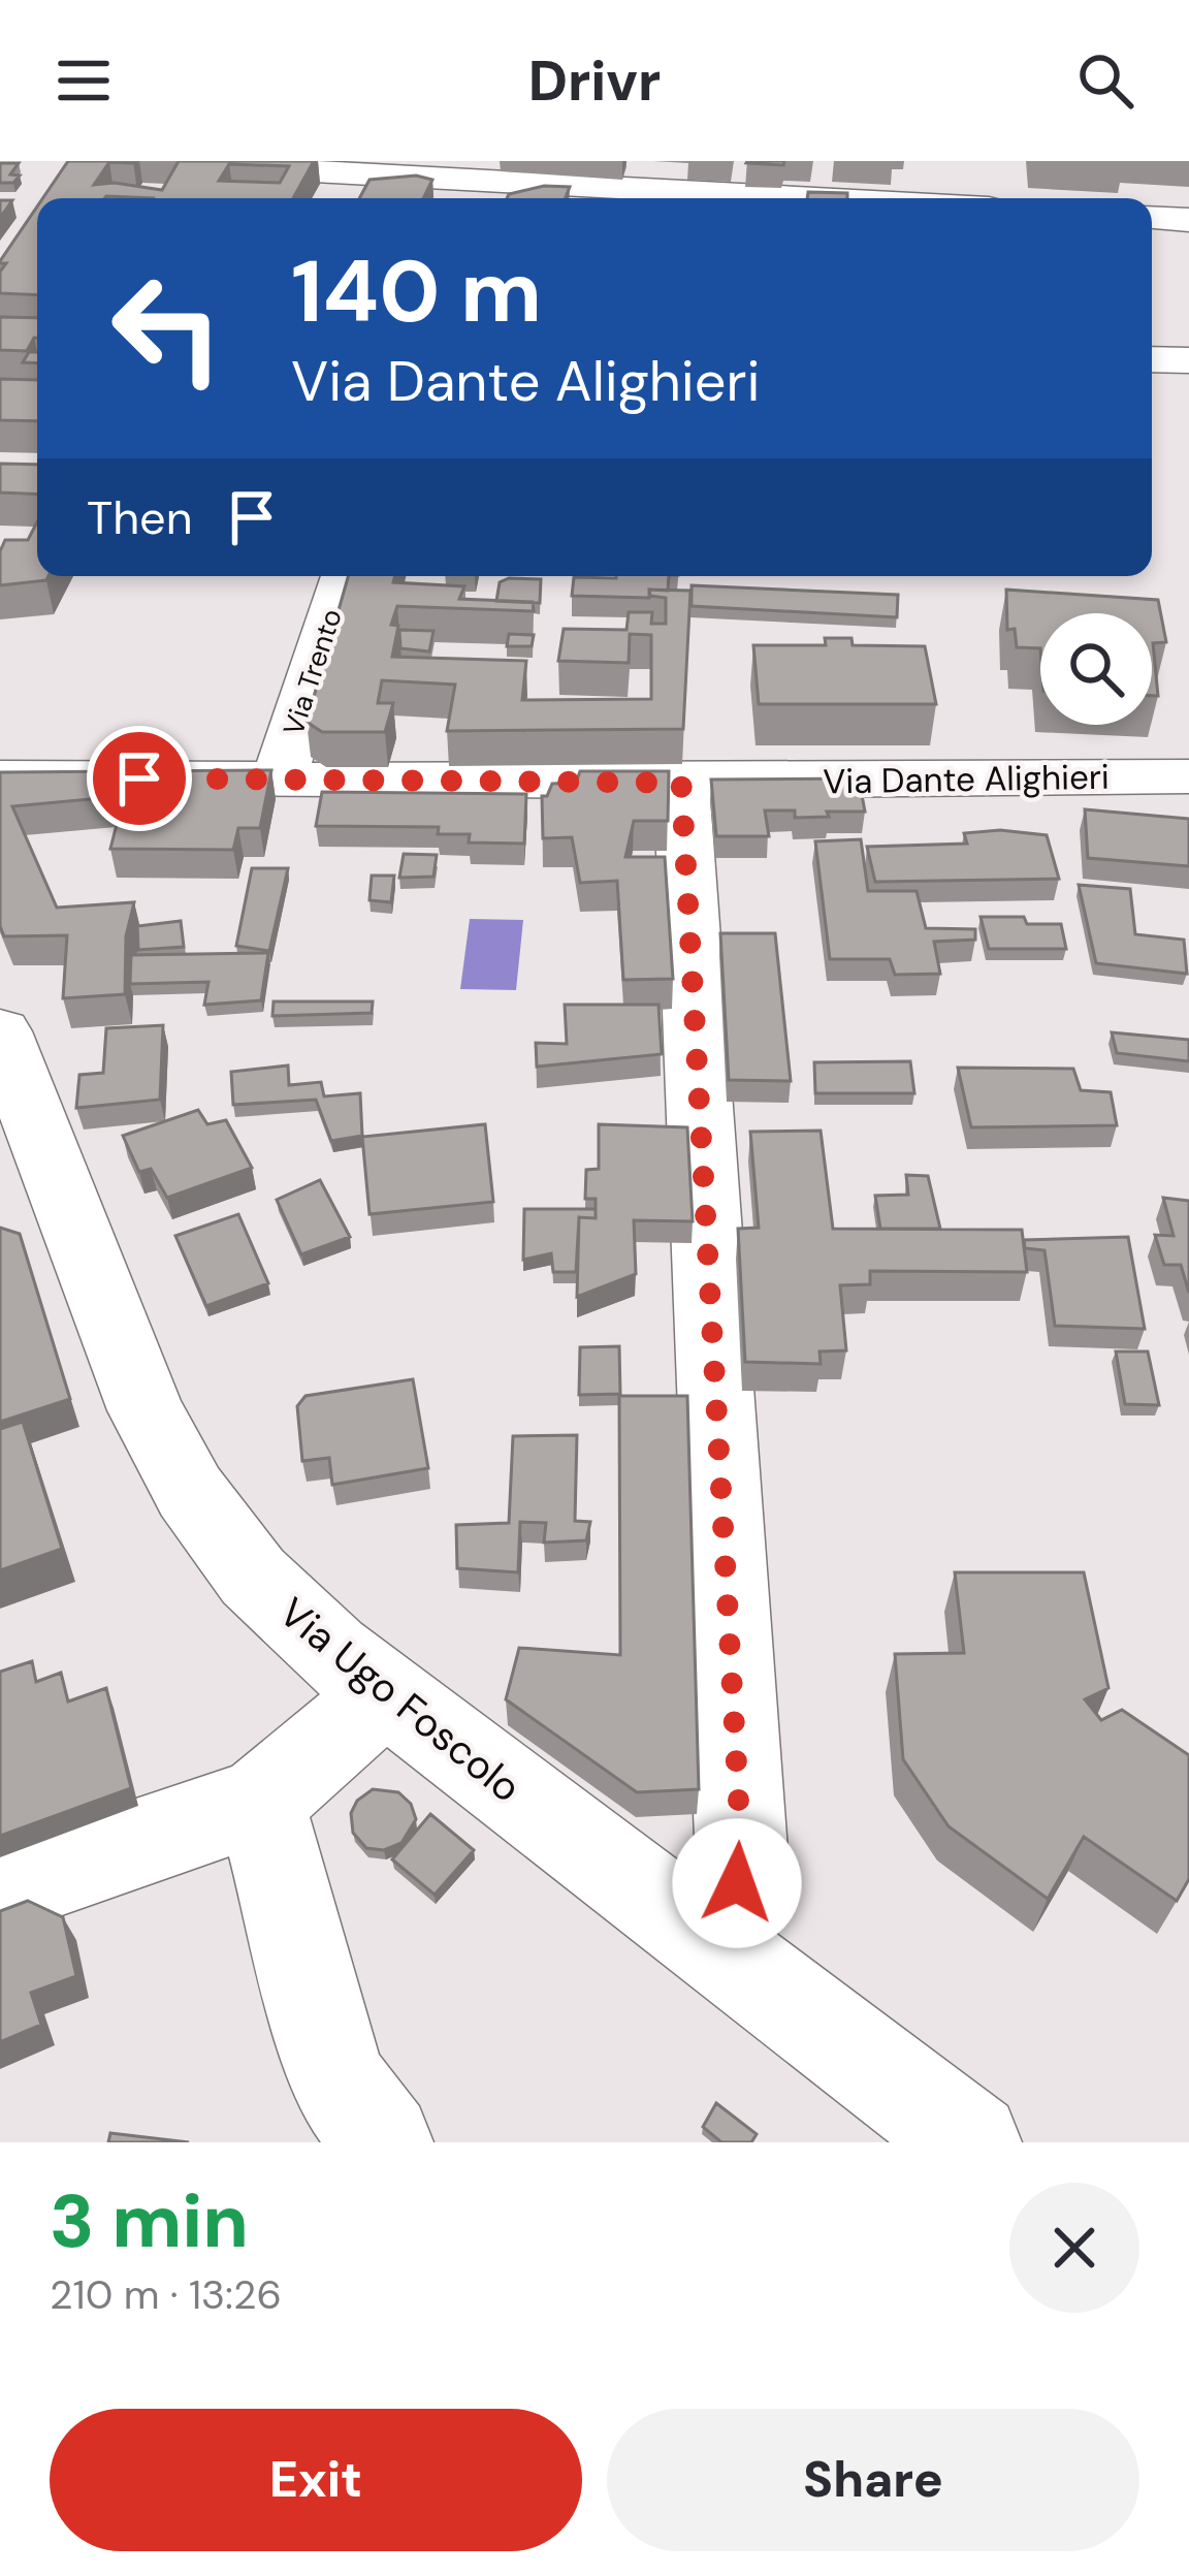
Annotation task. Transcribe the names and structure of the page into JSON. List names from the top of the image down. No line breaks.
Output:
{"streets":{"street":["Via Trento","Via Dante Alighieri","Via Ugo Foscolo"]},"crossings":[["Via Trento","Via Dante Alighieri"]],"page":{"header":"Drivr","turn":["140 m","Via Dante Alighieri"],"then":"Then","heading":["3 min","210 m · 13:26"],"buttons":["Exit","Share"]}}
